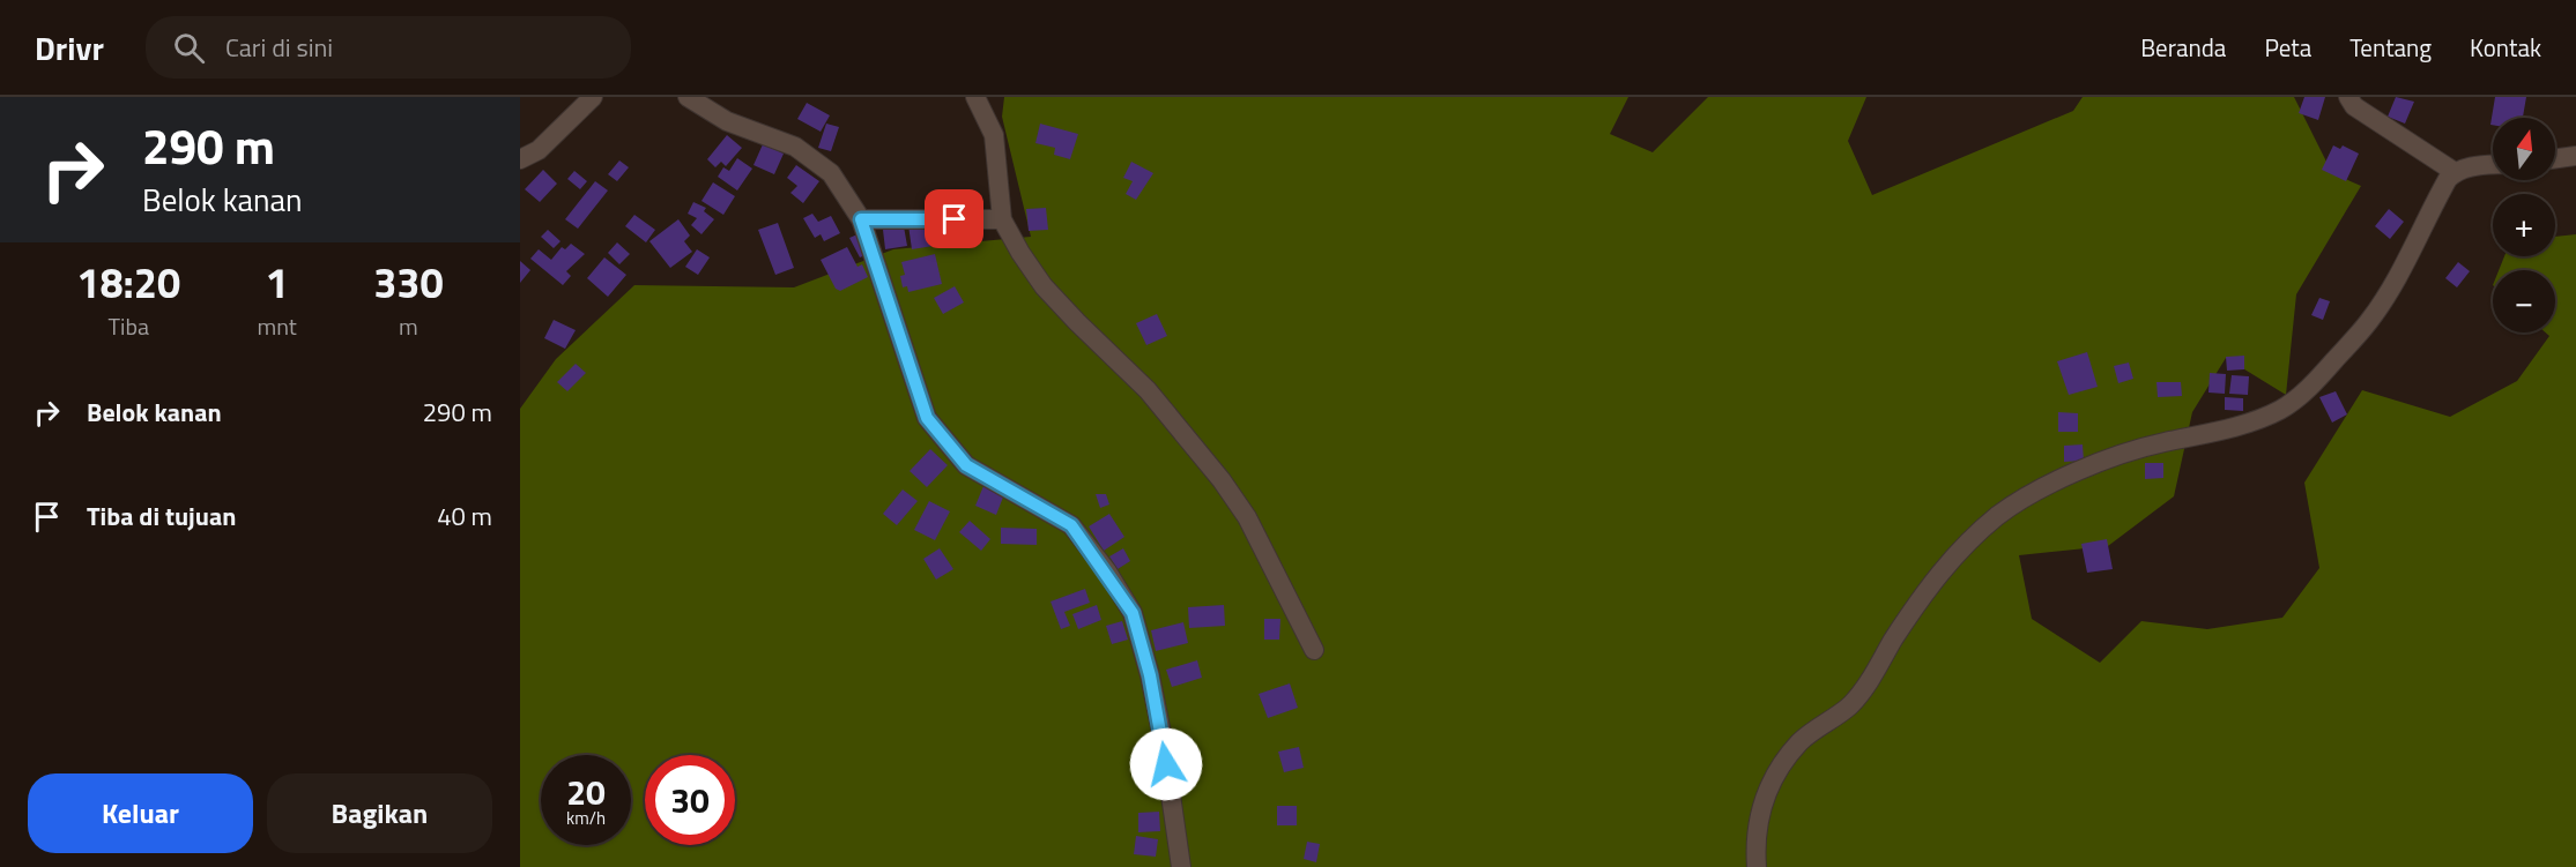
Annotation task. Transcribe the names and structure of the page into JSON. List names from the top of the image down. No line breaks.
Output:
{"north":"top","page":{"header":"Drivr","search":"Cari di sini","nav":["Beranda","Peta","Tentang","Kontak"],"turn":["290 m","Belok kanan"],"map_buttons":["+","−"],"eta":["18:20","Tiba","1","mnt","330","m"],"list":[{"name":"Belok kanan","value":"290 m"},{"name":"Tiba di tujuan","value":"40 m"}],"speed":"20 km/h","limit":"30","buttons":["Keluar","Bagikan"]}}
